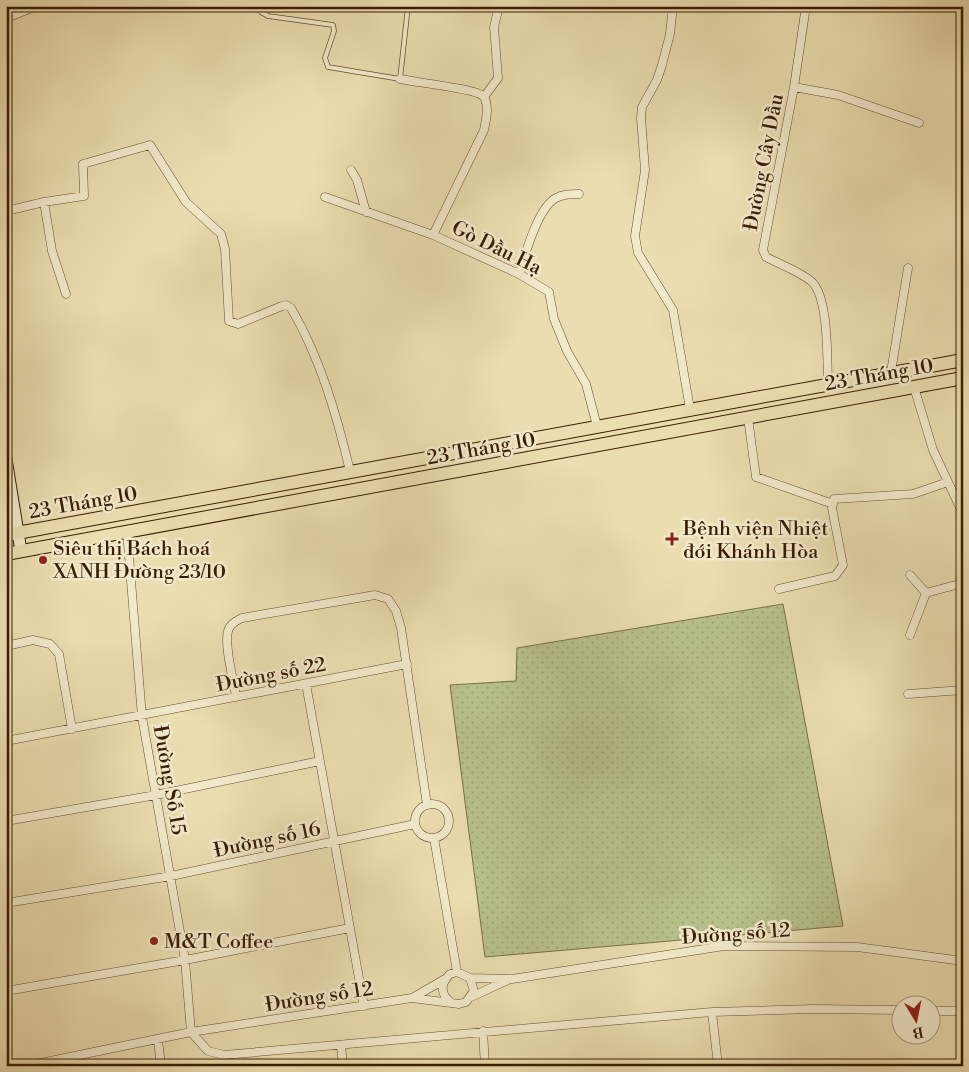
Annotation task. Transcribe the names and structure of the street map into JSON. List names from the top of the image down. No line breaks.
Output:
{"streets":{"main road":["23 Tháng 10"],"street":["Đường Cây Dầu","Gò Dầu Hạ","Đường số 22","Đường Số 15","Đường số 16","Đường số 12"]},"crossings":[["Đường Cây Dầu","23 Tháng 10"],["Gò Dầu Hạ","23 Tháng 10"],["23 Tháng 10","Đường Số 15"],["Đường số 22","Đường Số 15"],["Đường Số 15","Đường số 16"],["Đường Số 15","Đường số 12"]],"places":{"health":["Bệnh viện Nhiệt đới Khánh Hòa"],"other":["Siêu thị Bách hoá XANH Đường 23/10","M&T Coffee"]},"north":"bottom"}
